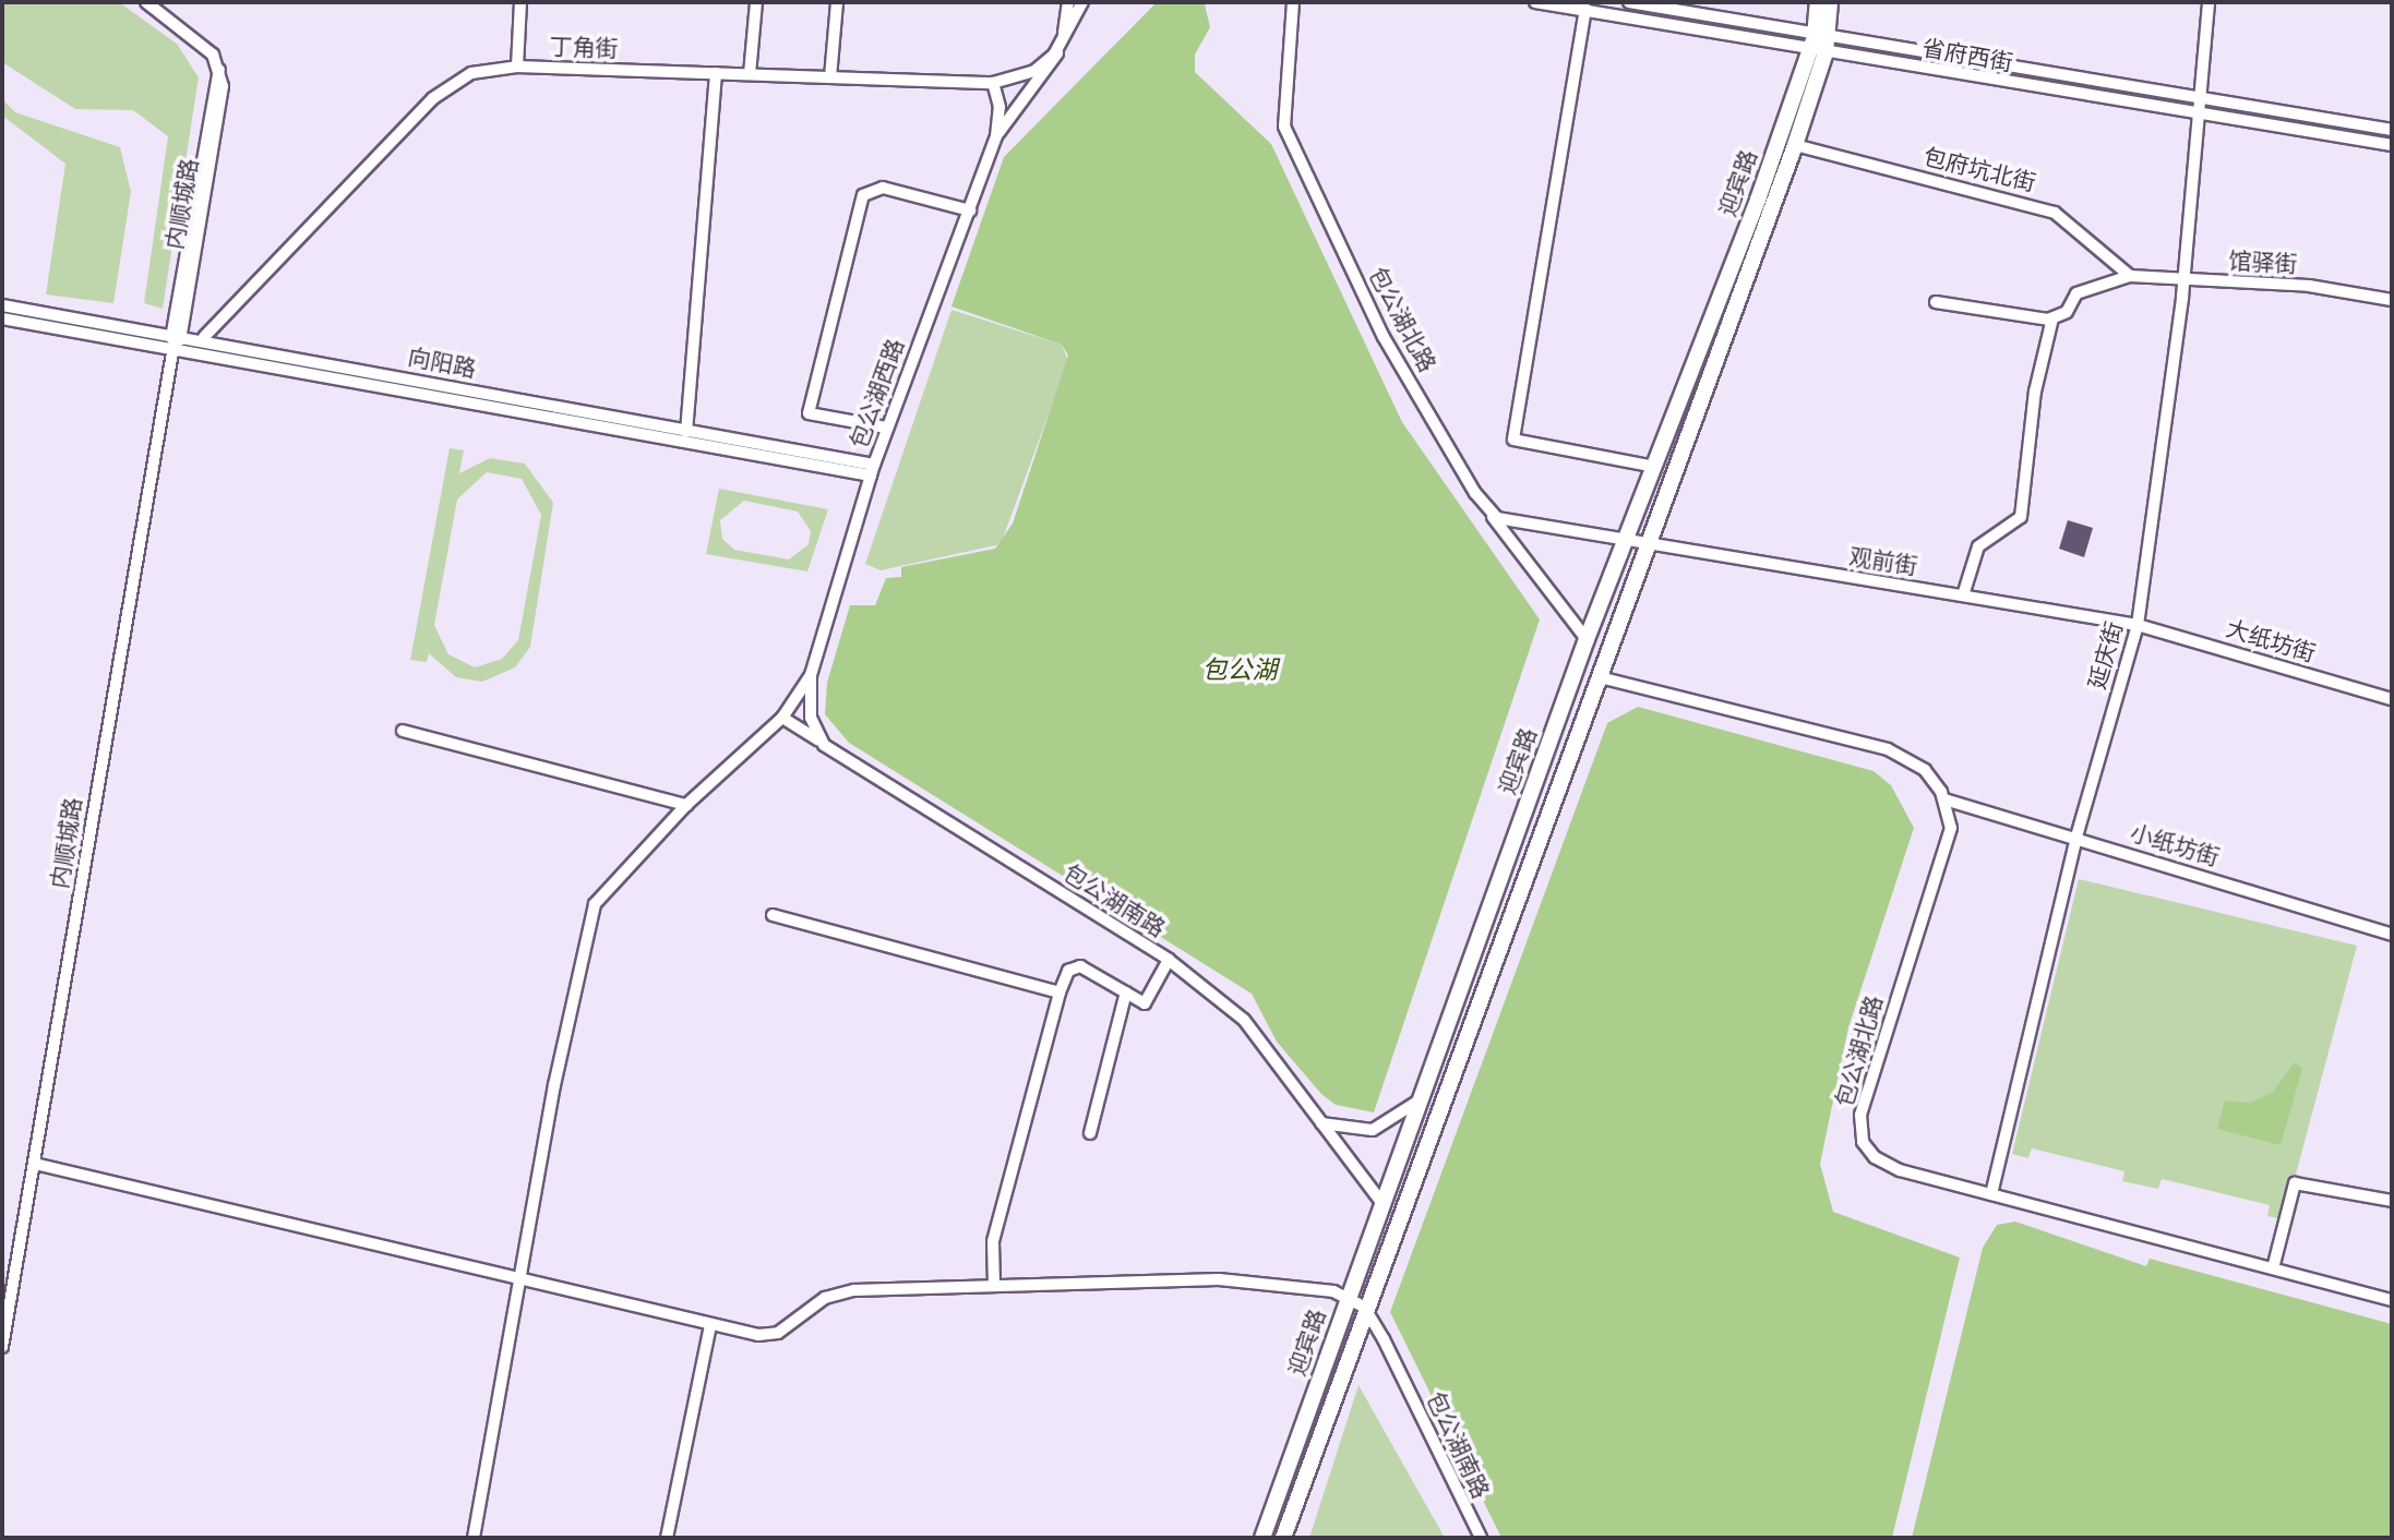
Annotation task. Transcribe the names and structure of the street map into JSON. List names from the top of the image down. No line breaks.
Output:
{"streets":{"main road":["迎宾路"],"street":["丁角街","省府西街","包府坑北街","内顺城路","馆驿街","包公湖北路","向阳路","包公湖西路","观前街","大纸坊街","延庆街","小纸坊街","包公湖南路"]},"crossings":[["丁角街","向阳路"],["丁角街","包公湖西路"],["省府西街","迎宾路"],["省府西街","延庆街"],["包府坑北街","迎宾路"],["包府坑北街","馆驿街"],["迎宾路","包公湖北路"],["迎宾路","观前街"],["迎宾路","包公湖南路"],["内顺城路","向阳路"],["馆驿街","延庆街"],["包公湖北路","延庆街"],["包公湖北路","小纸坊街"],["向阳路","包公湖西路"],["包公湖西路","包公湖南路"],["观前街","大纸坊街"],["观前街","延庆街"],["大纸坊街","延庆街"],["延庆街","小纸坊街"]],"water":["包公湖"]}
